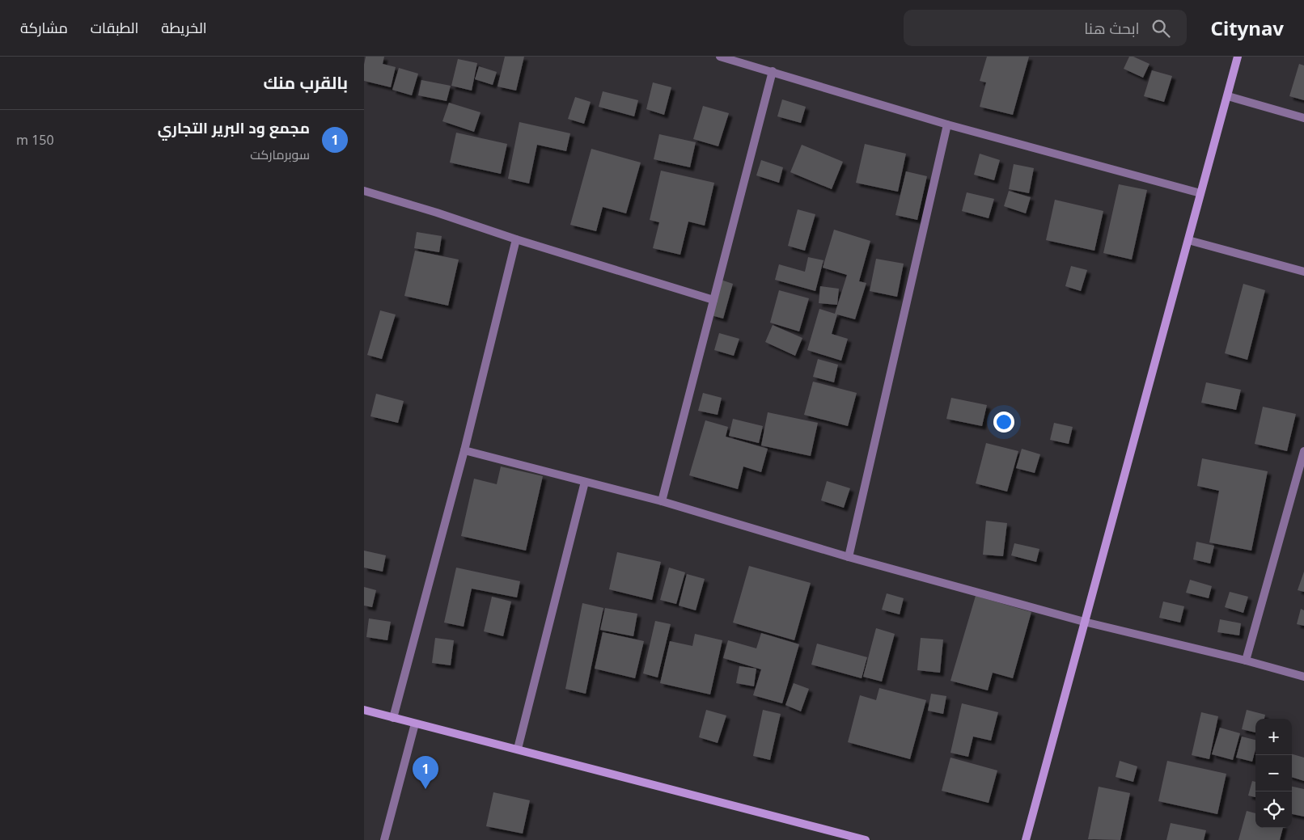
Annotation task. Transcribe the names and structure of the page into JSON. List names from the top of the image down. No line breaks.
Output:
{"page":{"header":"Citynav","search":"ابحث هنا","nav":["الخريطة","الطبقات","مشاركة"],"heading":"بالقرب منك","list":[{"mark":"1","name":"مجمع ود البرير التجاري","note":"سوبرماركت","value":"150 m"}],"map_buttons":["+","−"],"pins":"1"}}
